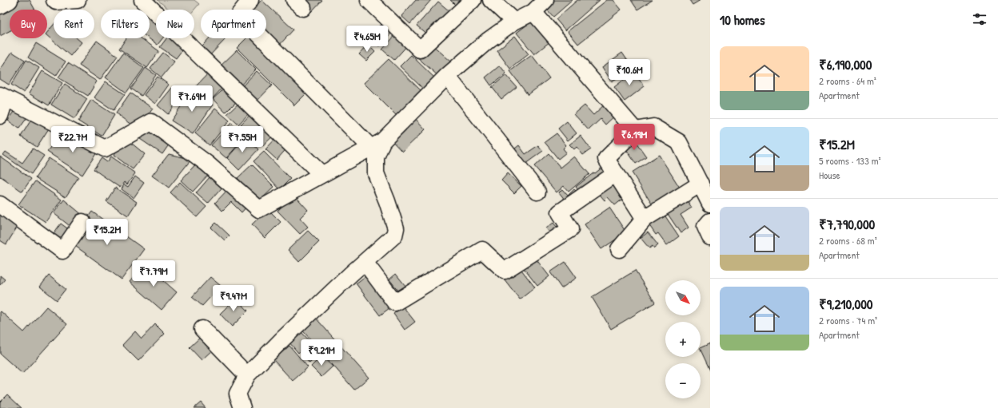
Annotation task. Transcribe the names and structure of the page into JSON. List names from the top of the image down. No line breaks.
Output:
{"north":"bottom right","page":{"heading":"10 homes","chip":["Buy","Rent","Filters","New","Apartment"],"price":["₹4.65M","₹10.6M","₹7.69M","₹6.19M","₹22.7M","₹7.55M","₹15.2M","₹7.79M","₹9.47M","₹9.21M"],"list":[{"name":"₹6,190,000","note":"2 rooms · 64 m² · Apartment"},{"name":"₹15.2M","note":"5 rooms · 133 m² · House"},{"name":"₹7,790,000","note":"2 rooms · 68 m² · Apartment"},{"name":"₹9,210,000","note":"2 rooms · 74 m² · Apartment"}],"map_buttons":["+","−"]}}
